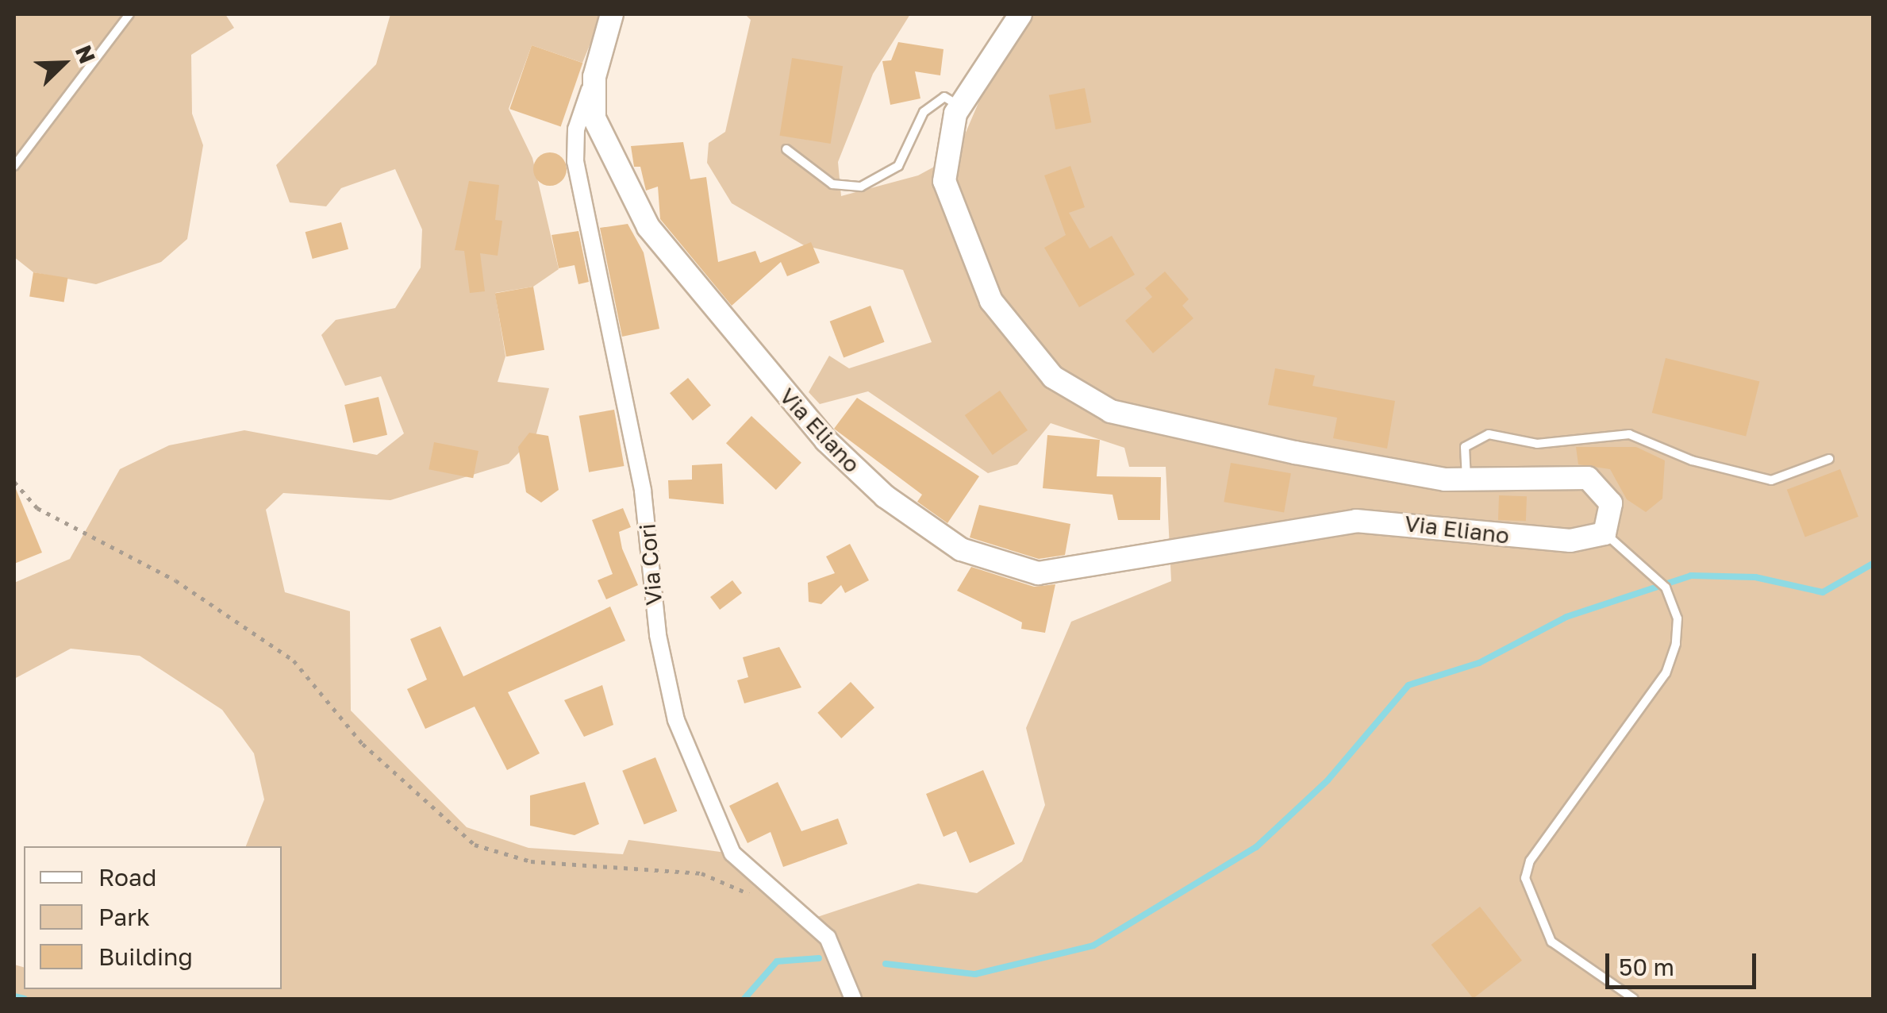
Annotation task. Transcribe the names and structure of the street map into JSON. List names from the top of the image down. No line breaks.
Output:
{"streets":{"street":["Via Eliano","Via Cori"]},"crossings":[["Via Eliano","Via Cori"]],"legend":["Road","Park","Building"],"scale_bar":"50 m","north":"top right"}
